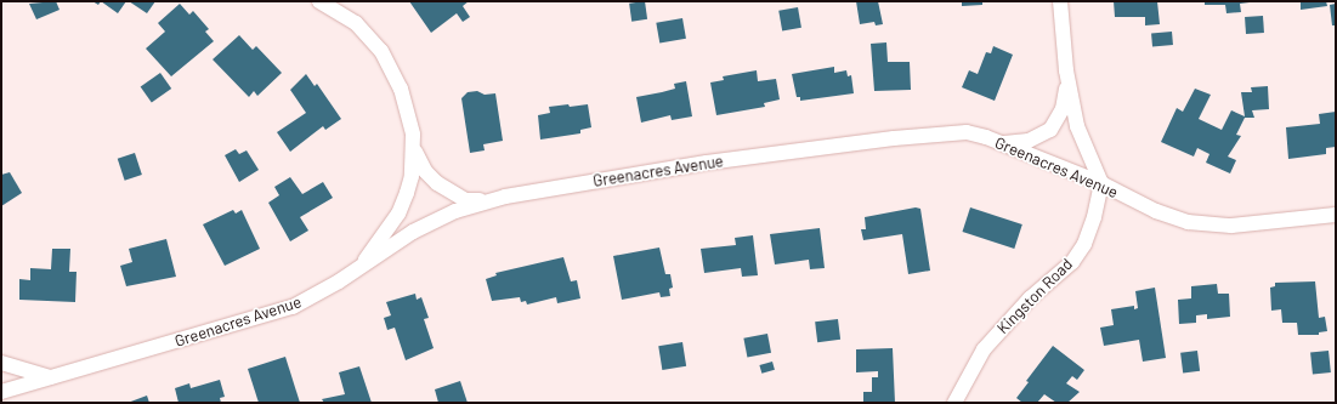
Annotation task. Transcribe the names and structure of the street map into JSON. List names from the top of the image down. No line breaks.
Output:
{"streets":{"street":["Greenacres Avenue","Kingston Road"]},"crossings":[["Greenacres Avenue","Kingston Road"]]}
